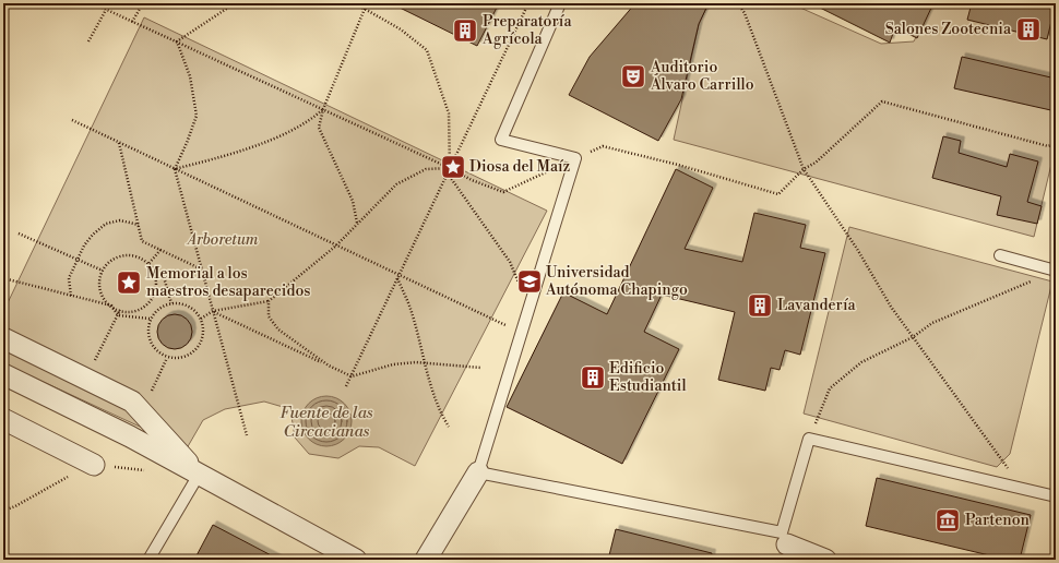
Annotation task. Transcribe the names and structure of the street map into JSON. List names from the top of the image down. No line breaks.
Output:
{"water":["Fuente de las Circacianas"],"parks":["Arboretum"],"places":{"building":["Salones Zootecnia","Preparatoría Agrícola","Lavandería","Edificio Estudiantil"],"theatre":["Auditorio Álvaro Carrillo"],"place":["Diosa del Maíz","Memorial a los maestros desaparecidos"],"school or university":["Universidad Autónoma Chapingo"],"museum":["Partenon"]}}
